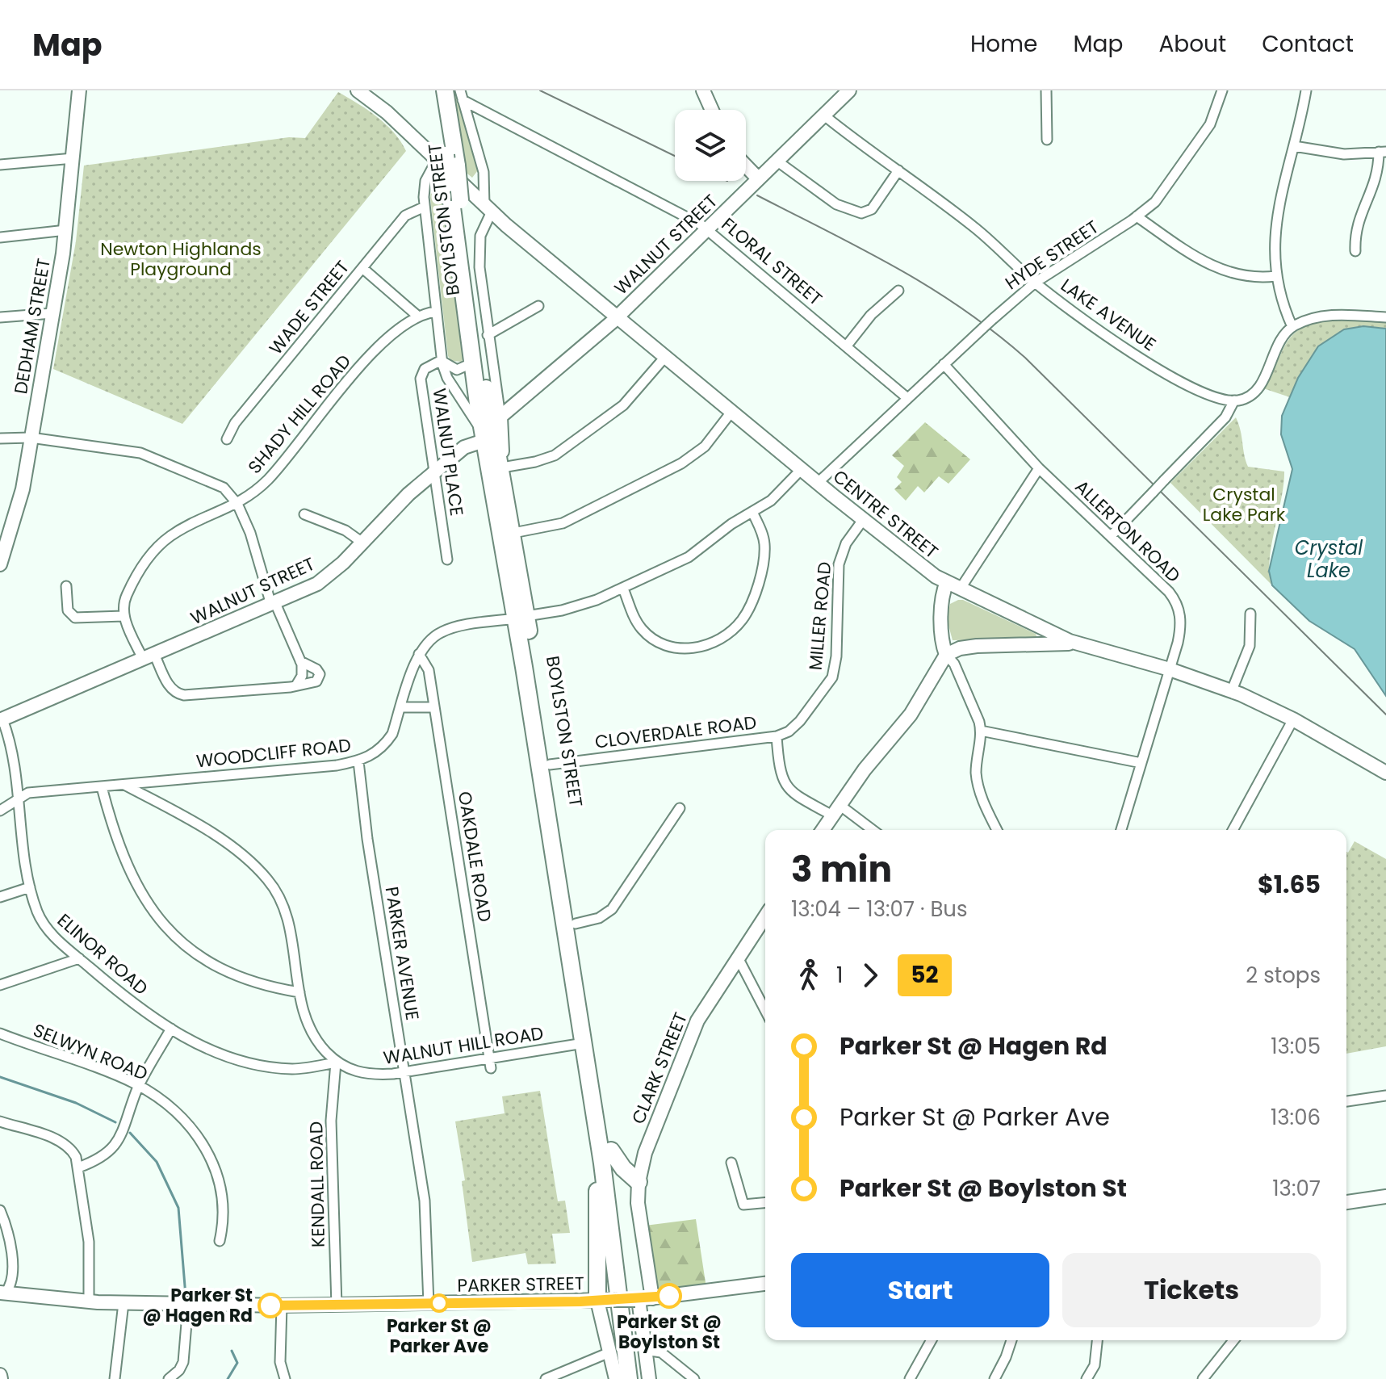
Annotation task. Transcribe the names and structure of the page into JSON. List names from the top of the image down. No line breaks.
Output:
{"streets":{"highway":["BOYLSTON STREET"],"main road":["WALNUT STREET","DEDHAM STREET","CENTRE STREET","CLARK STREET","PARKER STREET"],"street":["HYDE STREET","FLORAL STREET","WADE STREET","LAKE AVENUE","SHADY HILL ROAD","WALNUT PLACE","ALLERTON ROAD","MILLER ROAD","CLOVERDALE ROAD","WOODCLIFF ROAD","OAKDALE ROAD","PARKER AVENUE","ELINOR ROAD","WALNUT HILL ROAD","SELWYN ROAD","KENDALL ROAD"]},"crossings":[["BOYLSTON STREET","WALNUT STREET"],["BOYLSTON STREET","CENTRE STREET"],["BOYLSTON STREET","CLOVERDALE ROAD"],["BOYLSTON STREET","WOODCLIFF ROAD"],["BOYLSTON STREET","WALNUT HILL ROAD"],["WALNUT STREET","FLORAL STREET"],["WALNUT STREET","LAKE AVENUE"],["WALNUT STREET","WALNUT PLACE"],["WALNUT STREET","CENTRE STREET"],["WALNUT STREET","ELINOR ROAD"],["HYDE STREET","FLORAL STREET"],["HYDE STREET","LAKE AVENUE"],["HYDE STREET","CENTRE STREET"],["HYDE STREET","ALLERTON ROAD"],["CENTRE STREET","ALLERTON ROAD"],["CENTRE STREET","MILLER ROAD"],["CENTRE STREET","WOODCLIFF ROAD"],["MILLER ROAD","CLOVERDALE ROAD"],["WOODCLIFF ROAD","OAKDALE ROAD"],["WOODCLIFF ROAD","PARKER AVENUE"],["WOODCLIFF ROAD","ELINOR ROAD"],["WOODCLIFF ROAD","WALNUT HILL ROAD"],["OAKDALE ROAD","WALNUT HILL ROAD"],["PARKER AVENUE","WALNUT HILL ROAD"],["PARKER AVENUE","PARKER STREET"],["ELINOR ROAD","WALNUT HILL ROAD"],["ELINOR ROAD","KENDALL ROAD"],["WALNUT HILL ROAD","KENDALL ROAD"],["KENDALL ROAD","PARKER STREET"]],"water":["Crystal Lake"],"parks":["Newton Highlands Playground","Crystal Lake Park"],"places":["Parker St @ Boylston St","Parker St @ Parker Ave","Parker St @ Hagen Rd"],"lines":["bus line 52"],"page":{"header":"Map","nav":["Home","Map","About","Contact"],"heading":["3 min","13:04 – 13:07 · Bus","$1.65"],"legs":["1","52","2 stops"],"list":[{"name":"Parker St @ Hagen Rd","value":"13:05"},{"name":"Parker St @ Parker Ave","value":"13:06"},{"name":"Parker St @ Boylston St","value":"13:07"}],"buttons":["Start","Tickets"]}}
